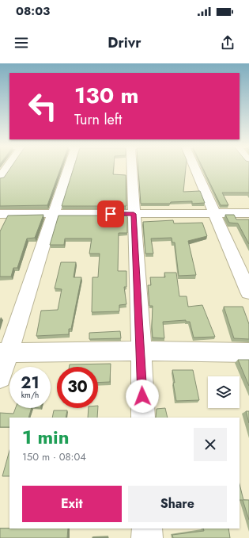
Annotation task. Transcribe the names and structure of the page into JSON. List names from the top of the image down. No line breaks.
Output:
{"page":{"status":"08:03","header":"Drivr","turn":["130 m","Turn left"],"speed":"21 km/h","limit":"30","heading":["1 min","150 m · 08:04"],"buttons":["Exit","Share"]}}
